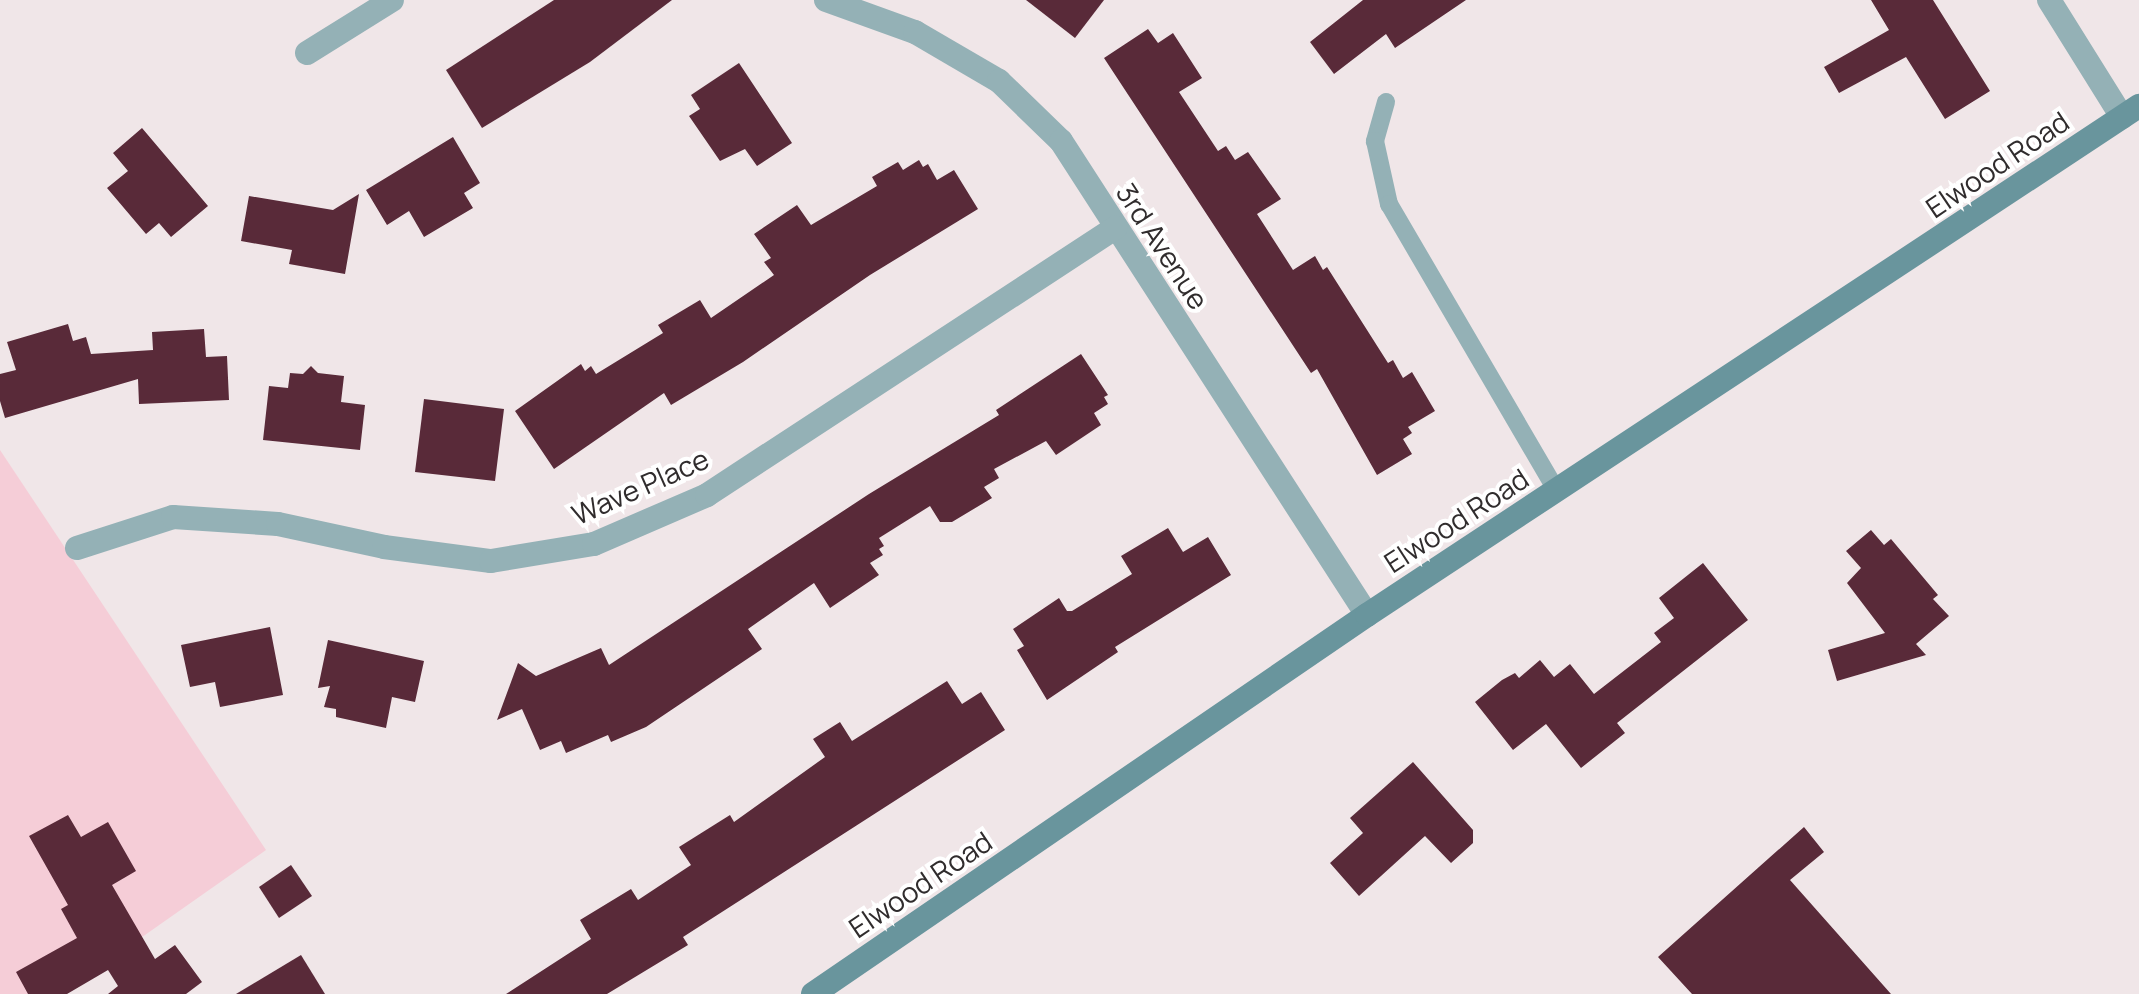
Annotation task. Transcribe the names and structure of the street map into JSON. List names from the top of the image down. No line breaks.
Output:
{"streets":{"main road":["Elwood Road"],"street":["3rd Avenue","Wave Place"]},"crossings":[["Elwood Road","3rd Avenue"],["3rd Avenue","Wave Place"]]}
